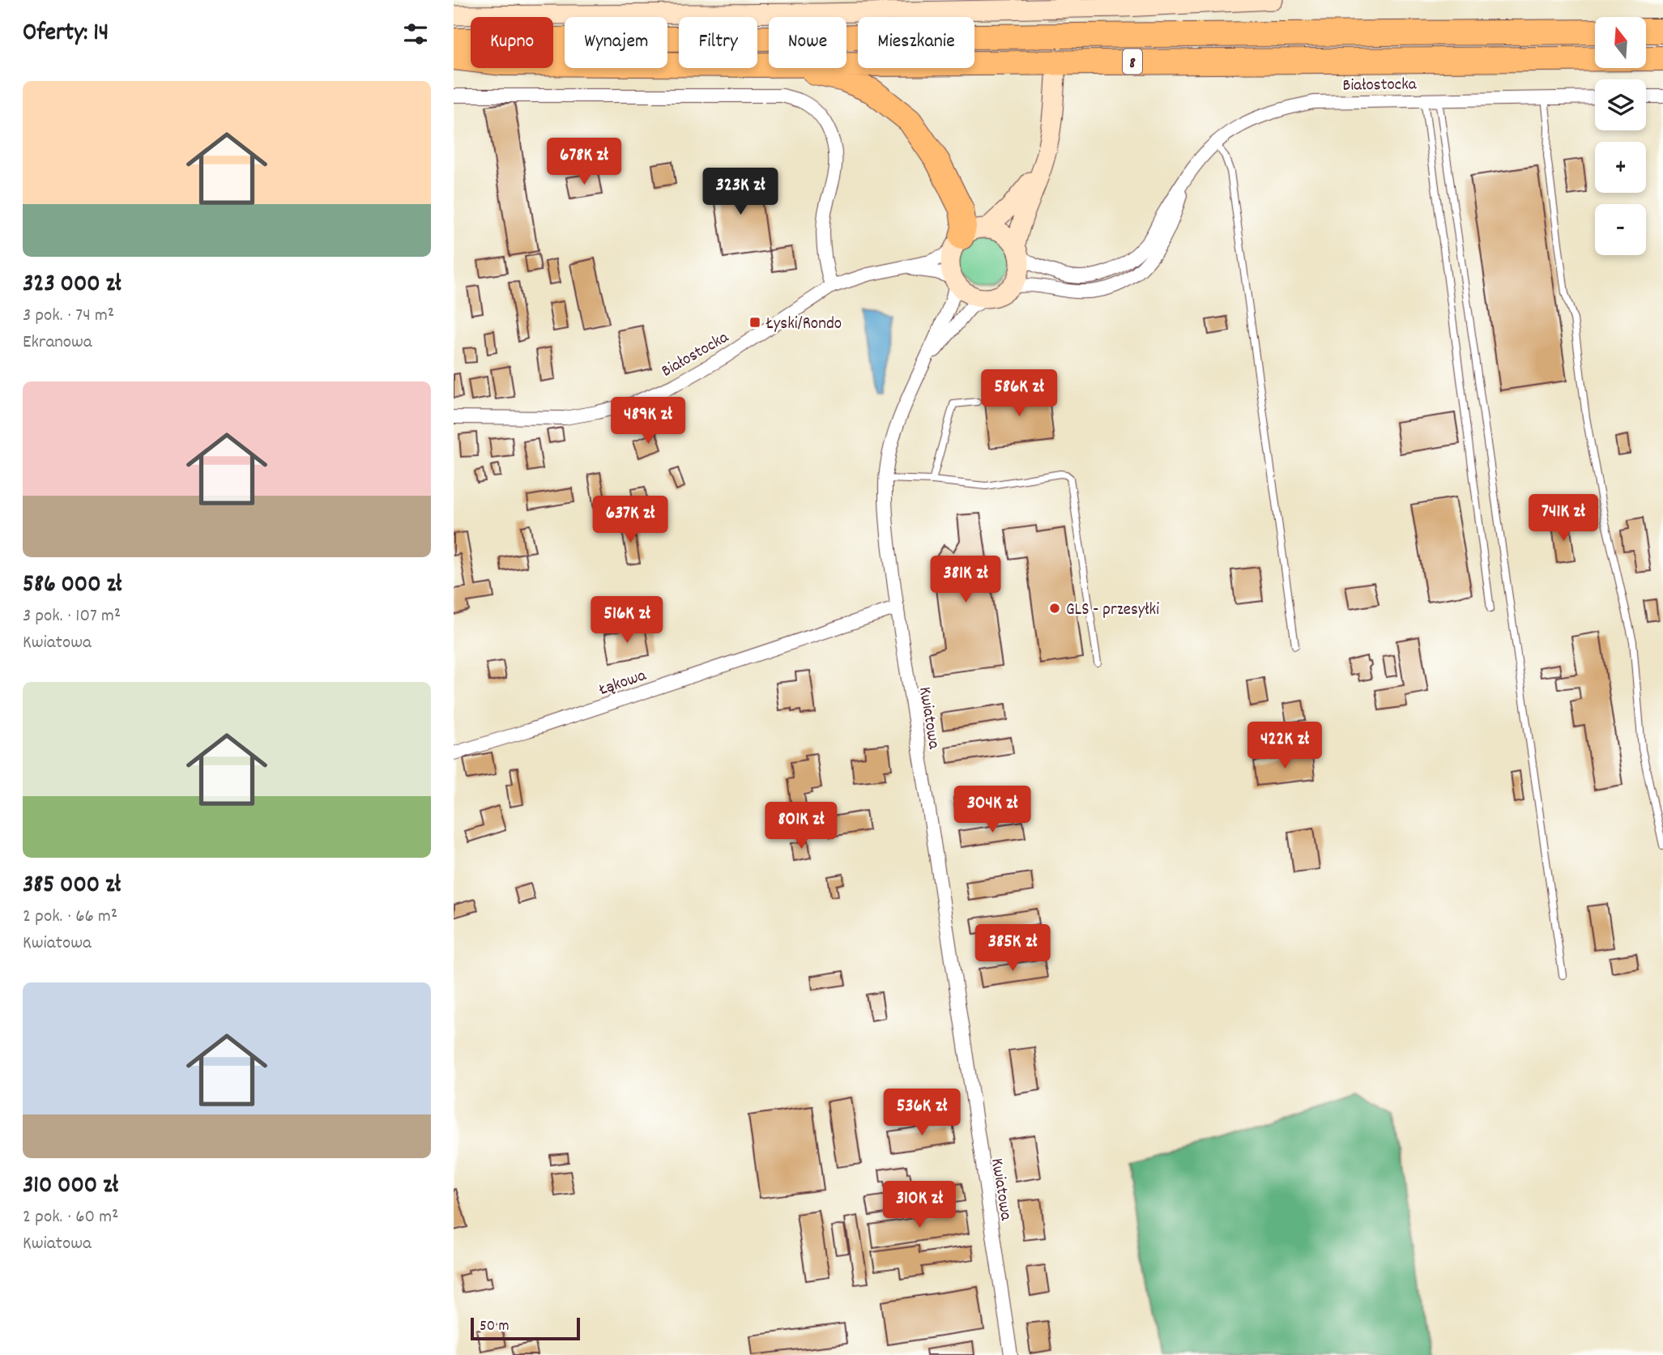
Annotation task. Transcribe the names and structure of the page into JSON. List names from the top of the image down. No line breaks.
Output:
{"streets":{"highway":["8"],"street":["Białostocka","Łąkowa","Kwiatowa"]},"crossings":[["Białostocka","Kwiatowa"],["Łąkowa","Kwiatowa"]],"places":{"transit":["Łyski/Rondo"],"other":["GLS - przesyłki"]},"scale_bar":"50 m","north":"top","page":{"heading":"Oferty: 14","map_buttons":["+","−"],"chip":["Kupno","Wynajem","Filtry","Nowe","Mieszkanie"],"list":[{"name":"323 000 zł","note":"3 pok. · 74 m² · Ekranowa"},{"name":"586 000 zł","note":"3 pok. · 107 m² · Kwiatowa"},{"name":"385 000 zł","note":"2 pok. · 66 m² · Kwiatowa"},{"name":"310 000 zł","note":"2 pok. · 60 m² · Kwiatowa"}],"price":["678K zł","323K zł","586K zł","489K zł","741K zł","637K zł","381K zł","516K zł","422K zł","304K zł","801K zł","385K zł","536K zł","310K zł"],"scale":"50 m"}}
